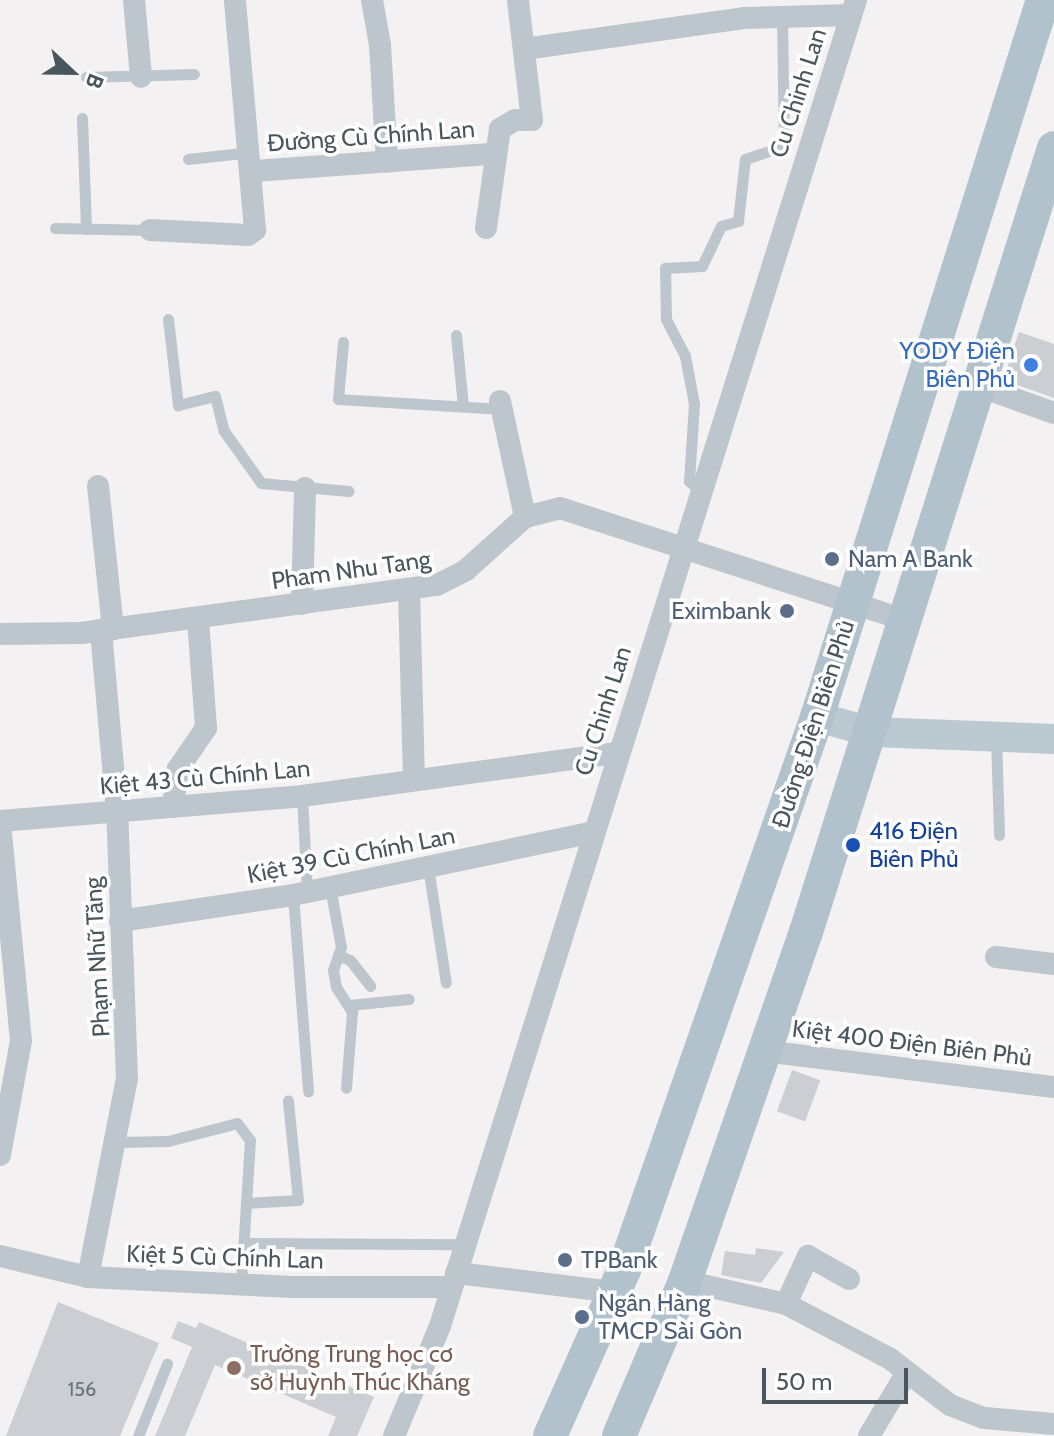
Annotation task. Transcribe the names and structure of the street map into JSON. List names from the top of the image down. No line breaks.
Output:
{"streets":{"main road":["Đường Điện Biên Phủ"],"street":["Cu Chinh Lan","Đường Cù Chính Lan","Pham Nhu Tang","Kiệt 43 Cù Chính Lan","Kiệt 39 Cù Chính Lan","Phạm Nhữ Tăng","Kiệt 400 Điện Biên Phủ","Kiệt 5 Cù Chính Lan"]},"crossings":[["Cu Chinh Lan","Pham Nhu Tang"],["Cu Chinh Lan","Kiệt 43 Cù Chính Lan"],["Cu Chinh Lan","Kiệt 39 Cù Chính Lan"],["Cu Chinh Lan","Kiệt 5 Cù Chính Lan"],["Pham Nhu Tang","Đường Điện Biên Phủ"],["Pham Nhu Tang","Phạm Nhữ Tăng"],["Kiệt 43 Cù Chính Lan","Phạm Nhữ Tăng"],["Kiệt 39 Cù Chính Lan","Phạm Nhữ Tăng"],["Phạm Nhữ Tăng","Kiệt 5 Cù Chính Lan"]],"places":["YODY Điện Biên Phủ","Nam A Bank","Eximbank","416 Điện Biên Phủ","TPBank","Ngân Hàng TMCP Sài Gòn","Trường Trung học cơ sở Huỳnh Thúc Kháng"],"house_numbers":["156"],"scale_bar":"50 m","north":"right"}
